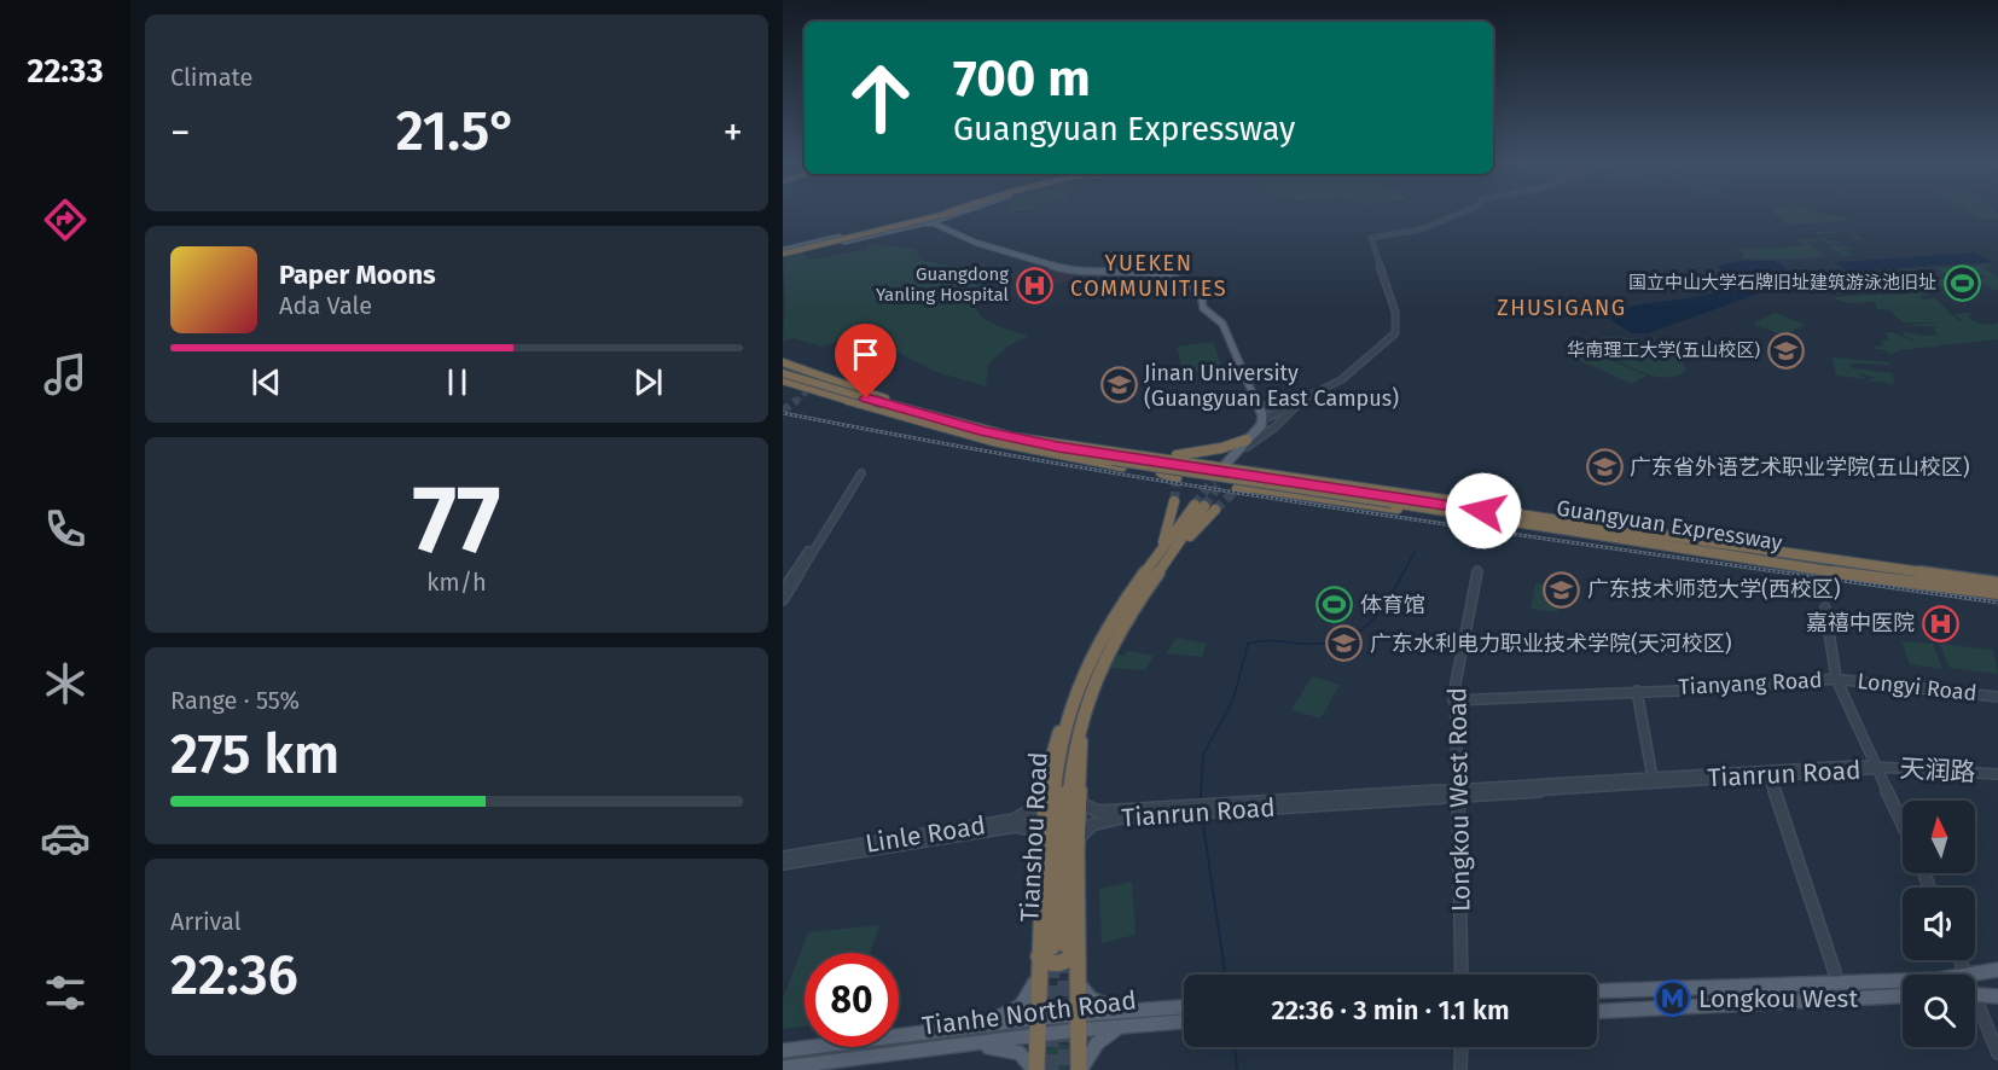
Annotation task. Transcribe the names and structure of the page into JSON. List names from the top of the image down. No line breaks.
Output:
{"streets":{"highway":["Guangyuan Expressway","Tianshou Road"],"main road":["Tianhe North Road"],"street":["Tianyang Road","Longyi Road","天润路","Tianrun Road","Longkou West Road","Linle Road"]},"crossings":[["Tianyang Road","Longyi Road"],["Tianyang Road","Longkou West Road"],["天润路","Tianrun Road"],["Tianrun Road","Longkou West Road"]],"districts":["YUEKEN COMMUNITIES","ZHUSIGANG"],"places":{"sports":["国立中山大学石牌旧址建筑游泳池旧址","体育馆"],"hospital":["Guangdong Yanling Hospital","嘉禧中医院"],"school or university":["华南理工大学(五山校区)","Jinan University (Guangyuan East Campus)","广东省外语艺术职业学院(五山校区)","广东技术师范大学(西校区)","广东水利电力职业技术学院(天河校区)"],"metro station":["Longkou West"]},"north":"top","page":{"tabs":"22:33","tile":["Climate",["77","km/h"],["Range · 55%","275 km"],["Arrival","22:36"]],"turn":["700 m","Guangyuan Expressway"],"heat":["−","21.5°","+"],"song":["Paper Moons","Ada Vale"],"limit":"80","trip":"22:36 · 3 min · 1.1 km"}}
